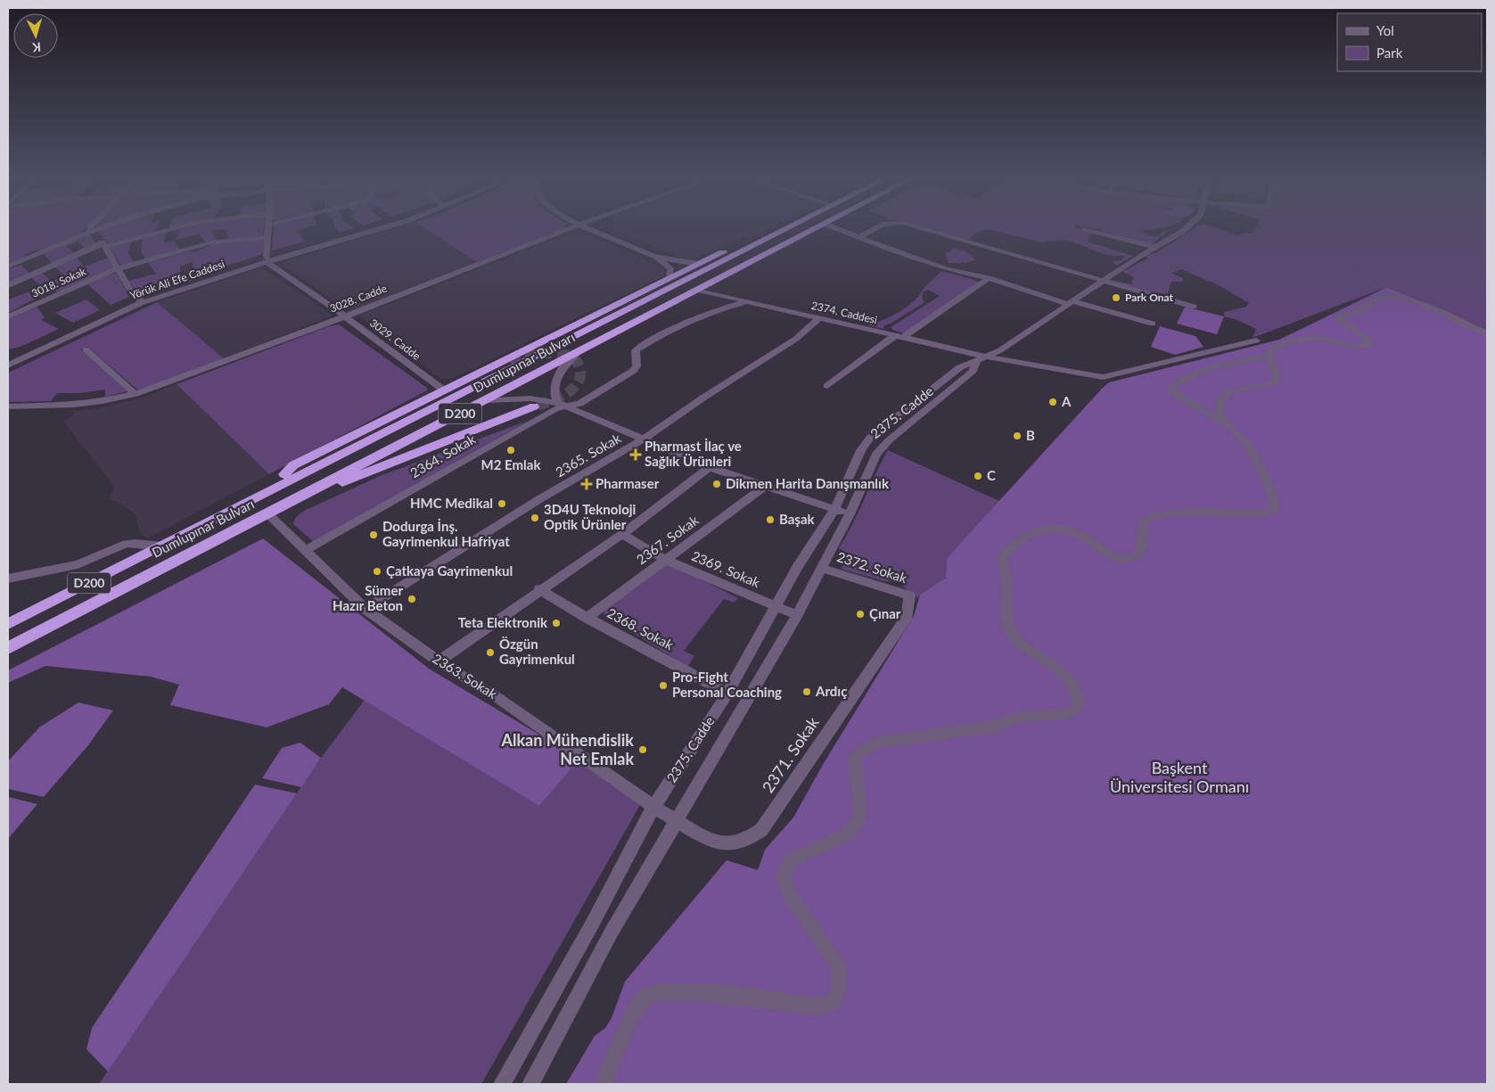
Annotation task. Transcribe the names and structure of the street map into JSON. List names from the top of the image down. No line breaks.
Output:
{"streets":{"highway":["Dumlupınar Bulvarı","D200"],"street":["Yörük Ali Efe Caddesi","3018. Sokak","3028. Cadde","2374. Caddesi","3029. Cadde","2375. Cadde","2365. Sokak","2364. Sokak","2367. Sokak","2372. Sokak","2369. Sokak","2368. Sokak","2363. Sokak","2371. Sokak"]},"crossings":[["Yörük Ali Efe Caddesi","3029. Cadde"],["3028. Cadde","3029. Cadde"],["2374. Caddesi","Dumlupınar Bulvarı"],["2374. Caddesi","2375. Cadde"],["2374. Caddesi","2365. Sokak"],["2374. Caddesi","2364. Sokak"],["3029. Cadde","Dumlupınar Bulvarı"],["Dumlupınar Bulvarı","2363. Sokak"],["2375. Cadde","2372. Sokak"],["2375. Cadde","2369. Sokak"],["2375. Cadde","2368. Sokak"],["2375. Cadde","2363. Sokak"],["2375. Cadde","2371. Sokak"],["2365. Sokak","2363. Sokak"],["2364. Sokak","2363. Sokak"],["2367. Sokak","2369. Sokak"],["2367. Sokak","2368. Sokak"],["2372. Sokak","2371. Sokak"],["2363. Sokak","2371. Sokak"]],"parks":["Başkent Üniversitesi Ormanı"],"places":{"other":["Park Onat","A","B","M2 Emlak","C","Dikmen Harita Danışmanlık","HMC Medikal","3D4U Teknoloji Optik Ürünler","Başak","Dodurga İnş. Gayrimenkul Hafriyat","Çatkaya Gayrimenkul","Sümer Hazır Beton","Çınar","Teta Elektronik","Özgün Gayrimenkul","Pro-Fight Personal Coaching","Ardıç","Alkan Mühendislik Net Emlak"],"health":["Pharmast İlaç ve Sağlık Ürünleri","Pharmaser"]},"legend":["Yol","Park"],"north":"bottom"}
